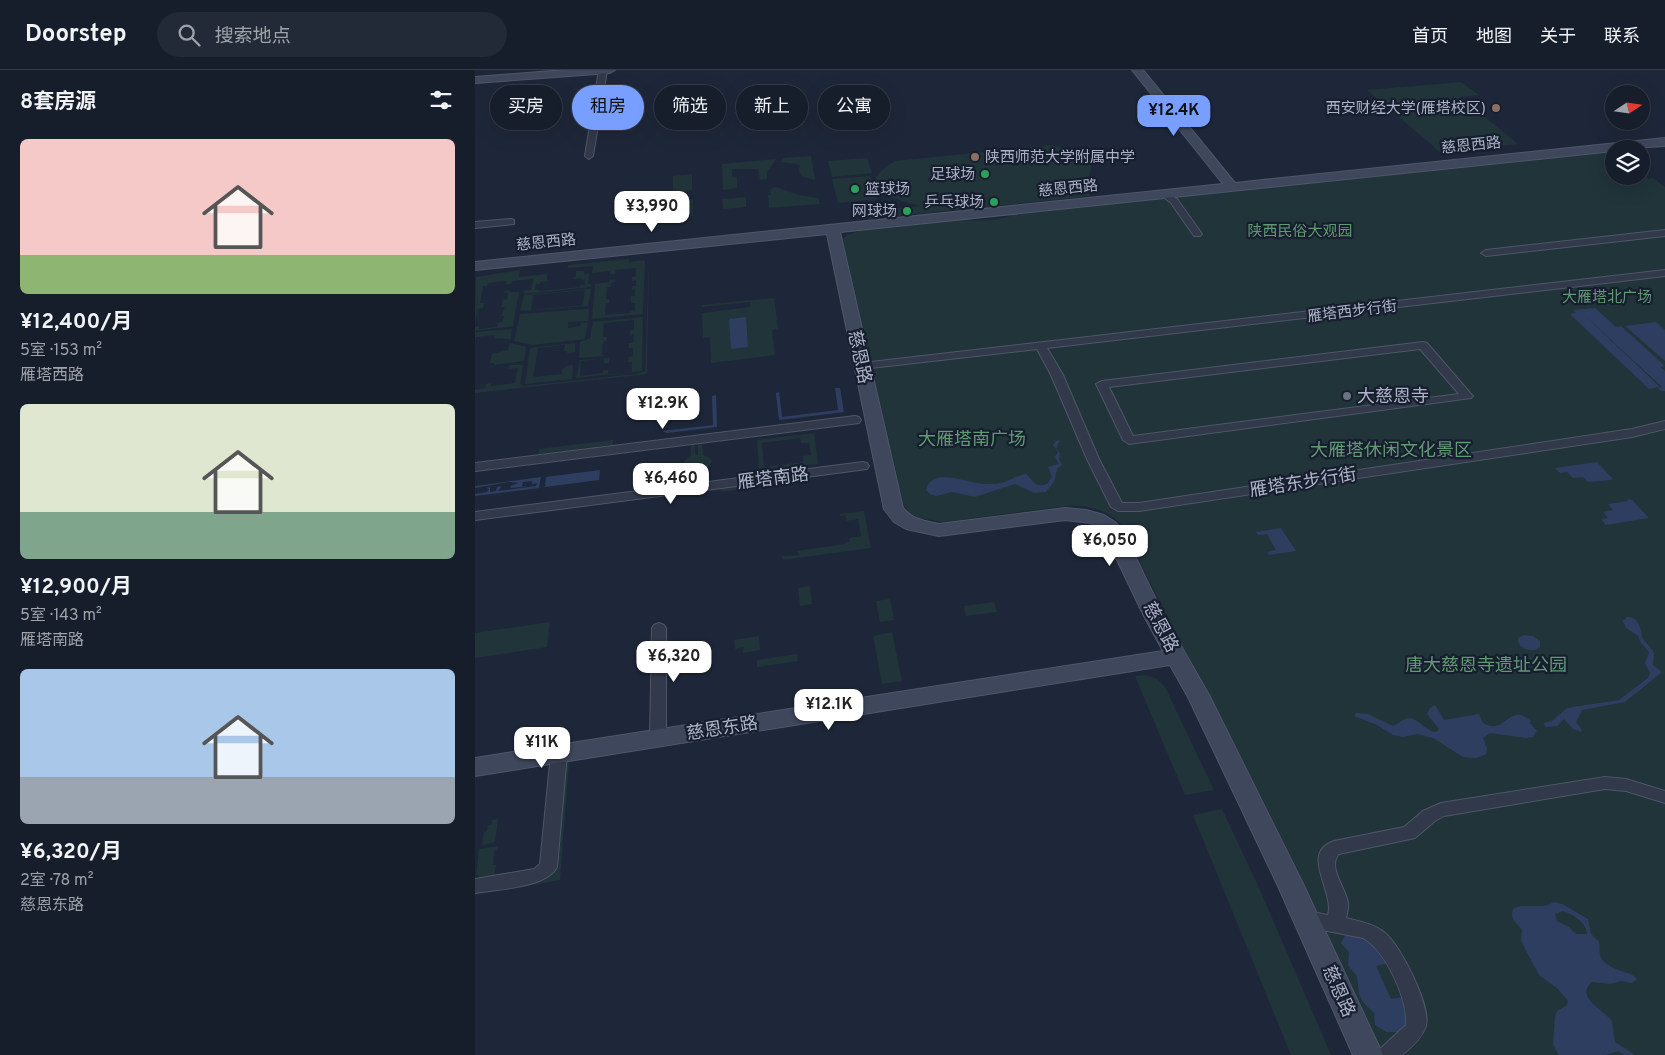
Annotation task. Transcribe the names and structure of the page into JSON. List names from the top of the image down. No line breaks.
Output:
{"streets":{"main road":["慈恩西路","慈恩路","慈恩东路"],"street":["雁塔西步行街","雁塔南路","雁塔东步行街"]},"crossings":[["慈恩西路","慈恩路"],["雁塔西步行街","慈恩路"],["雁塔西步行街","雁塔东步行街"],["慈恩路","慈恩东路"]],"parks":["陕西民俗大观园","大雁塔北广场","大雁塔南广场","大雁塔休闲文化景区","唐大慈恩寺遗址公园"],"places":["西安财经大学(雁塔校区)","陕西师范大学附属中学","足球场","篮球场","乒乓球场","网球场","大慈恩寺"],"north":"right","page":{"header":"Doorstep","search":"搜索地点","nav":["首页","地图","关于","联系"],"heading":"8套房源","chip":["买房","租房","筛选","新上","公寓"],"price":["¥12.4K","¥3,990","¥12.9K","¥6,460","¥6,050","¥6,320","¥12.1K","¥11K"],"list":[{"name":"¥12,400/月","note":"5室 · 153 m² · 雁塔西路"},{"name":"¥12,900/月","note":"5室 · 143 m² · 雁塔南路"},{"name":"¥6,320/月","note":"2室 · 78 m² · 慈恩东路"}]}}
